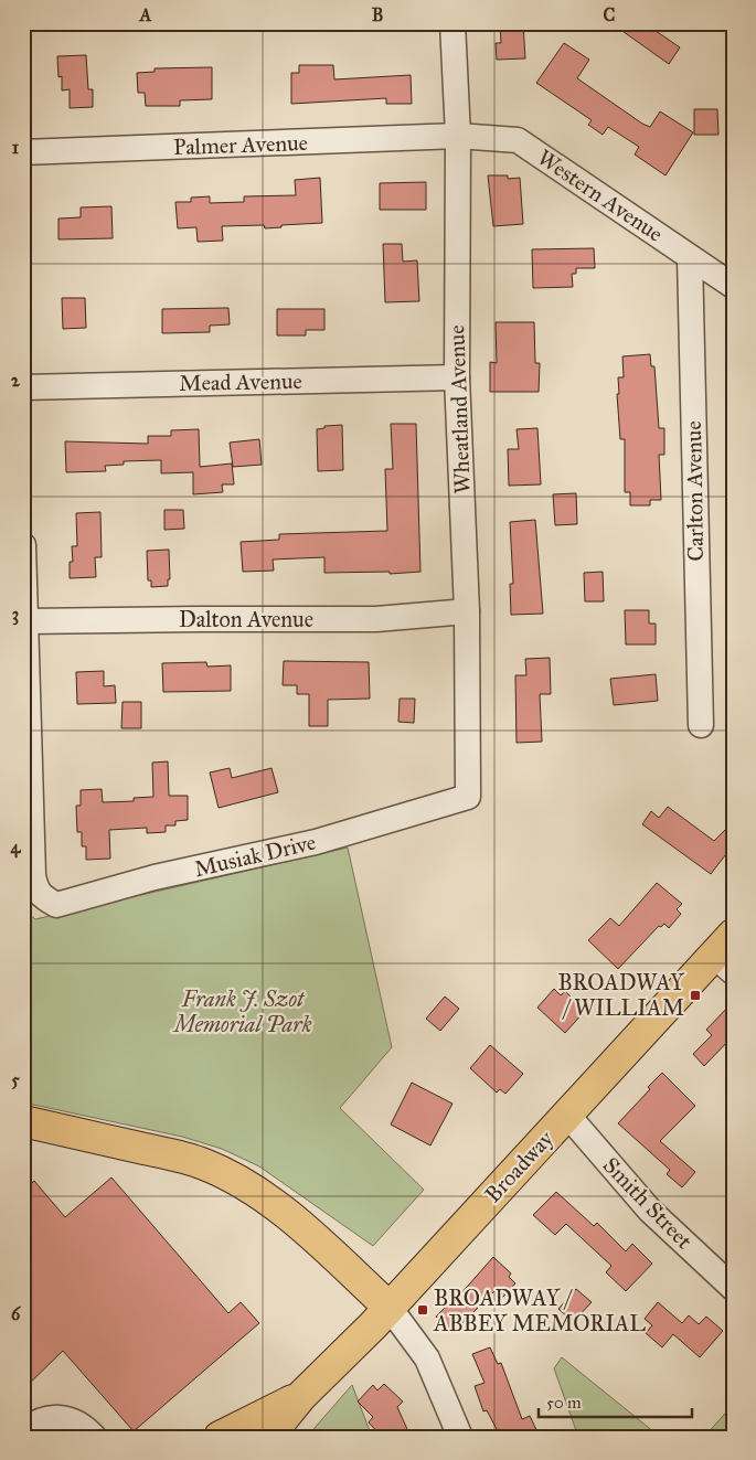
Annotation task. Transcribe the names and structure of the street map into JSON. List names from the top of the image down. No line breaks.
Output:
{"streets":{"main road":["Broadway"],"street":["Palmer Avenue","Western Avenue","Mead Avenue","Wheatland Avenue","Carlton Avenue","Dalton Avenue","Musiak Drive","Smith Street"]},"crossings":[["Palmer Avenue","Western Avenue"],["Palmer Avenue","Wheatland Avenue"],["Western Avenue","Wheatland Avenue"],["Western Avenue","Carlton Avenue"],["Mead Avenue","Wheatland Avenue"],["Wheatland Avenue","Dalton Avenue"],["Wheatland Avenue","Musiak Drive"],["Dalton Avenue","Musiak Drive"],["Broadway","Smith Street"]],"parks":["Frank J. Szot Memorial Park"],"places":{"transit":["BROADWAY / WILLIAM","BROADWAY / ABBEY MEMORIAL"]},"scale_bar":"50 m","grid":{"columns":["A","B","C"],"rows":["1","2","3","4","5","6"]}}
